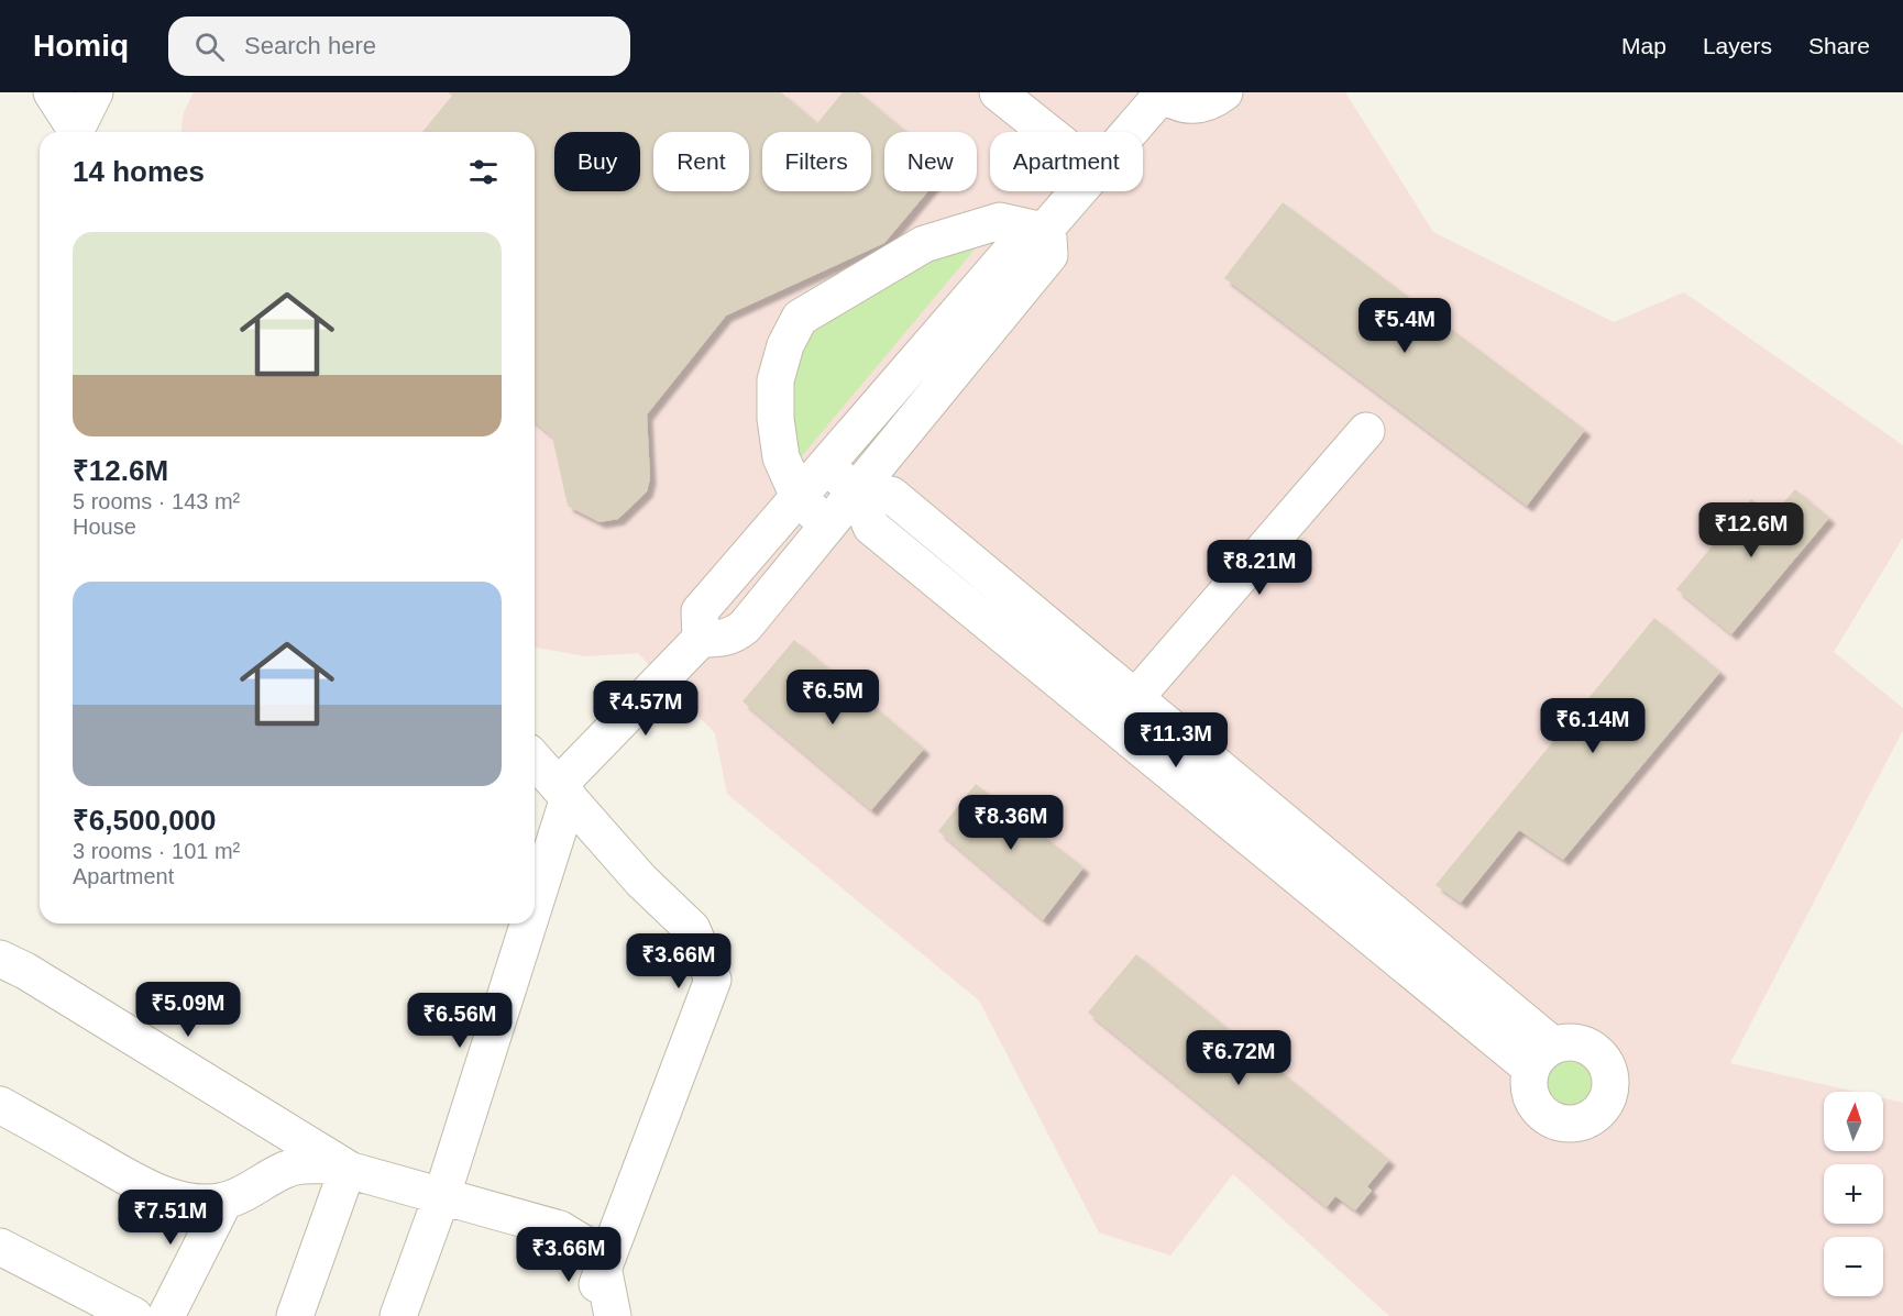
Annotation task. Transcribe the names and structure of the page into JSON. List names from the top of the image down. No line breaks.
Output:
{"north":"top","page":{"header":"Homiq","search":"Search here","nav":["Map","Layers","Share"],"chip":["Buy","Rent","Filters","New","Apartment"],"heading":"14 homes","list":[{"name":"₹12.6M","note":"5 rooms · 143 m² · House"},{"name":"₹6,500,000","note":"3 rooms · 101 m² · Apartment"}],"price":["₹5.4M","₹12.6M","₹8.21M","₹6.5M","₹4.57M","₹6.14M","₹11.3M","₹8.36M","₹3.66M","₹5.09M","₹6.56M","₹6.72M","₹7.51M","₹3.66M"],"map_buttons":["+","−"]}}
